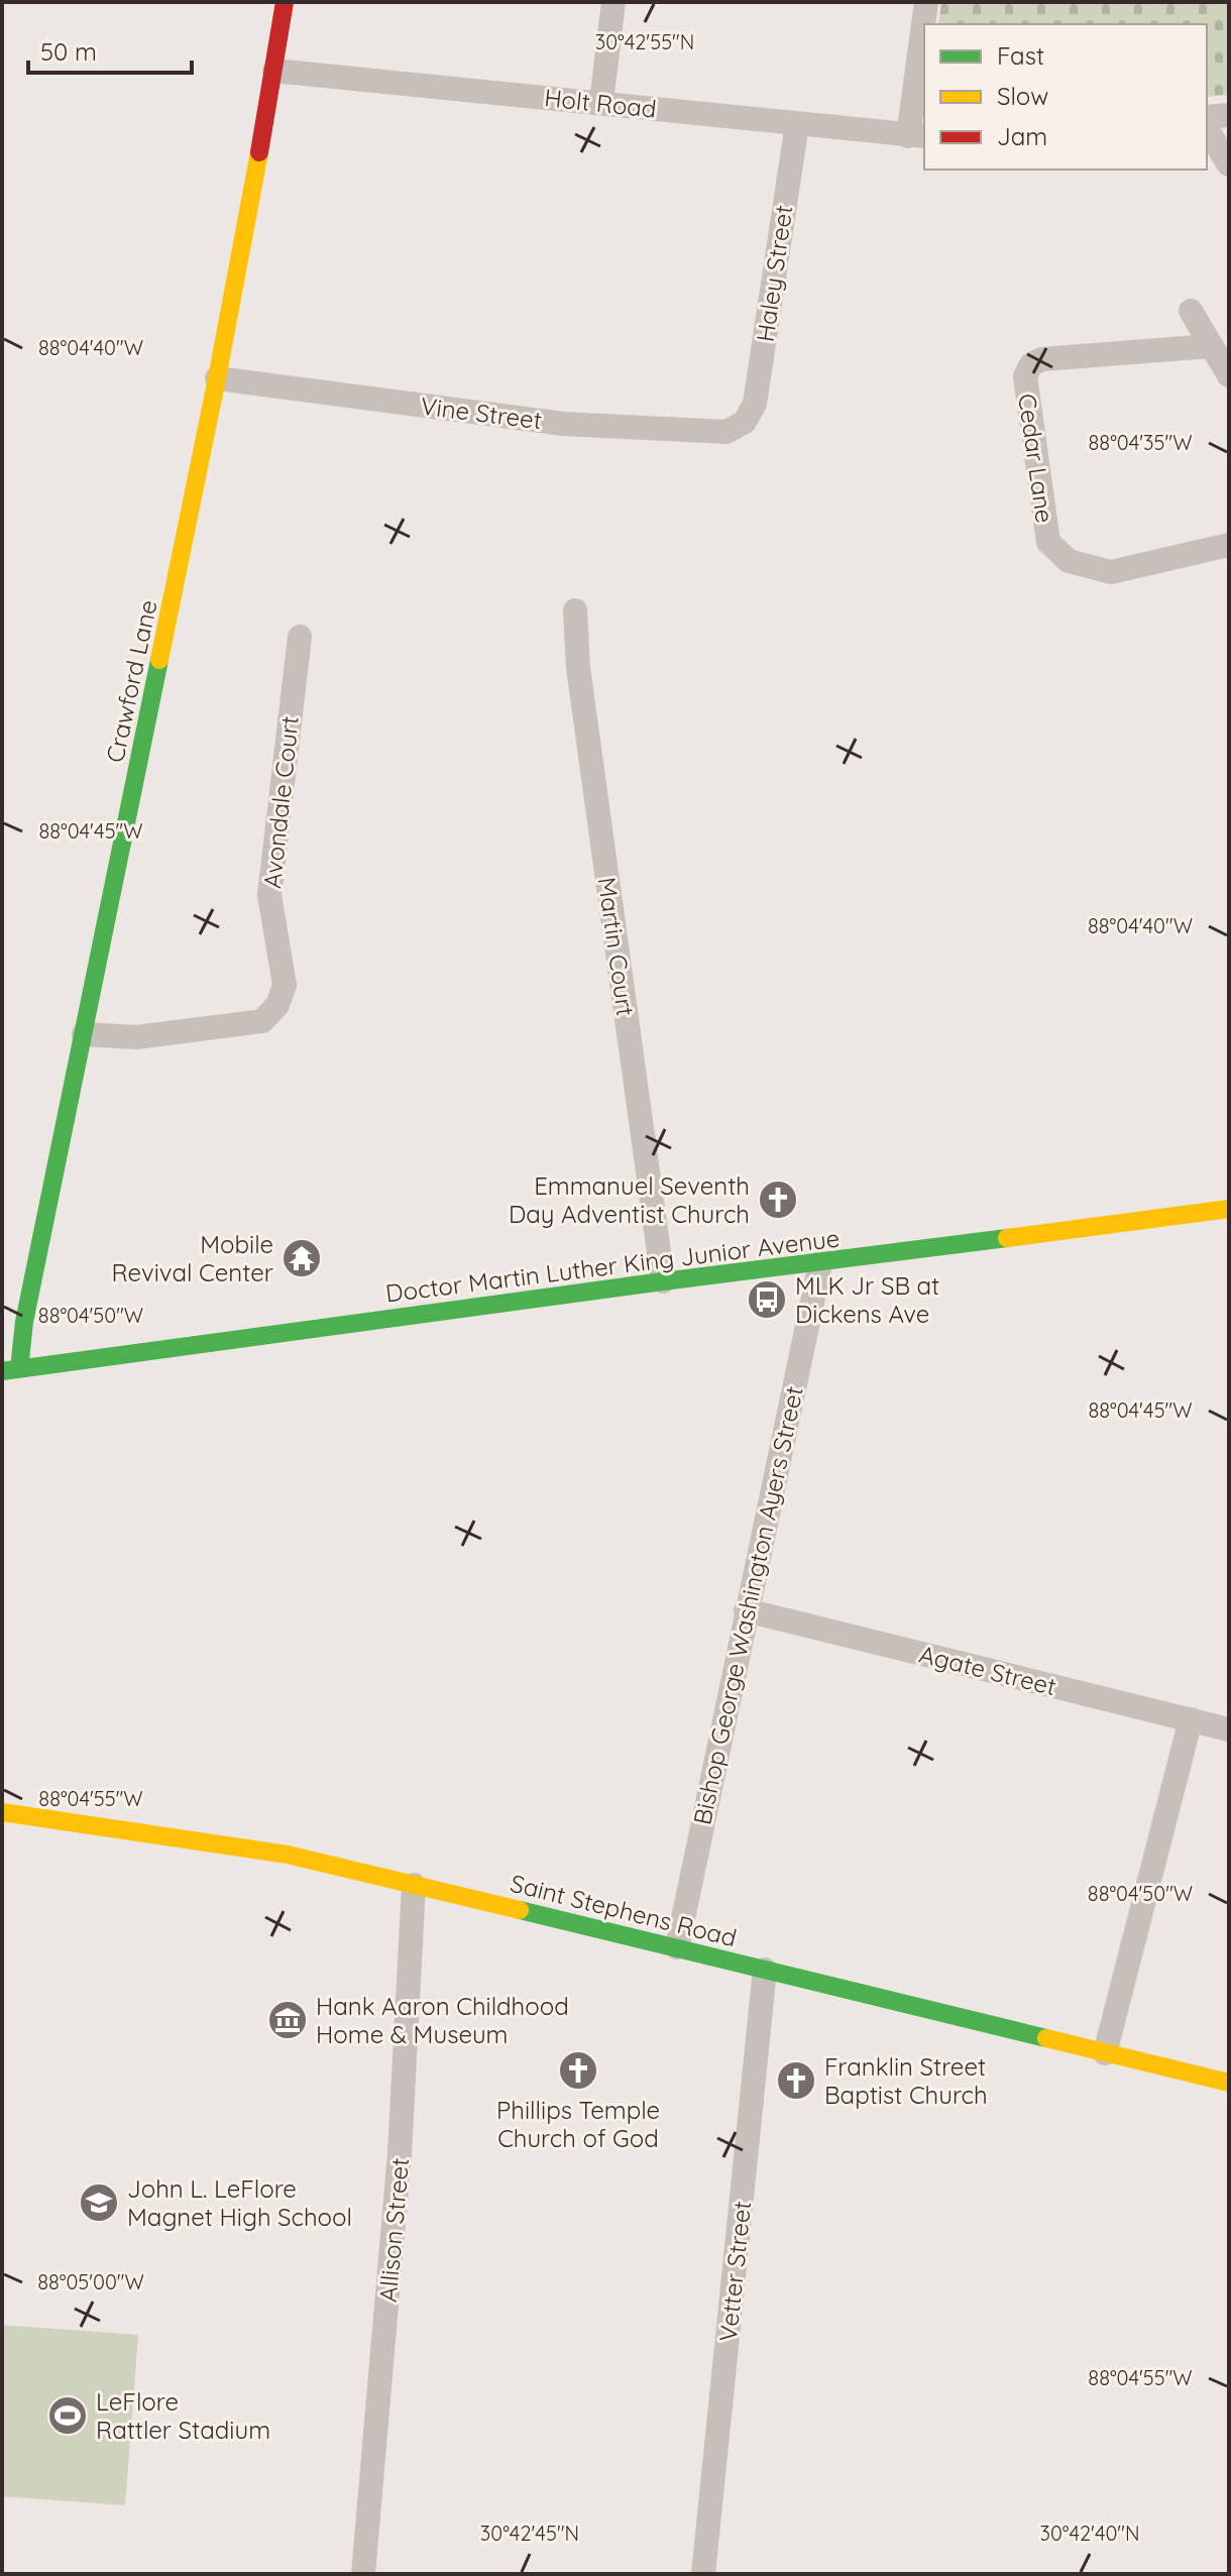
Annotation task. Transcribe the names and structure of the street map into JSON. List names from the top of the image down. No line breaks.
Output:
{"streets":{"main road":["Crawford Lane","Doctor Martin Luther King Junior Avenue","Saint Stephens Road"],"street":["Holt Road","Haley Street","Vine Street","Cedar Lane","Avondale Court","Martin Court","Bishop George Washington Ayers Street","Agate Street","Allison Street","Vetter Street"]},"crossings":[["Holt Road","Haley Street"],["Holt Road","Crawford Lane"],["Haley Street","Vine Street"],["Vine Street","Crawford Lane"],["Crawford Lane","Avondale Court"],["Crawford Lane","Doctor Martin Luther King Junior Avenue"],["Martin Court","Doctor Martin Luther King Junior Avenue"],["Doctor Martin Luther King Junior Avenue","Bishop George Washington Ayers Street"],["Bishop George Washington Ayers Street","Agate Street"],["Bishop George Washington Ayers Street","Saint Stephens Road"],["Saint Stephens Road","Allison Street"],["Saint Stephens Road","Vetter Street"]],"places":{"church":["Emmanuel Seventh Day Adventist Church","Phillips Temple Church of God","Franklin Street Baptist Church"],"temple":["Mobile Revival Center"],"bus stop":["MLK Jr SB at Dickens Ave"],"museum":["Hank Aaron Childhood Home & Museum"],"school or university":["John L. LeFlore Magnet High School"],"sports":["LeFlore Rattler Stadium"]},"legend":["Fast","Slow","Jam"],"scale_bar":"50 m","coordinates":["30°42'55\"N","88°04'40\"W","88°04'35\"W","88°04'45\"W","88°04'50\"W","88°04'55\"W","88°05'00\"W","30°42'45\"N","30°42'40\"N"]}
